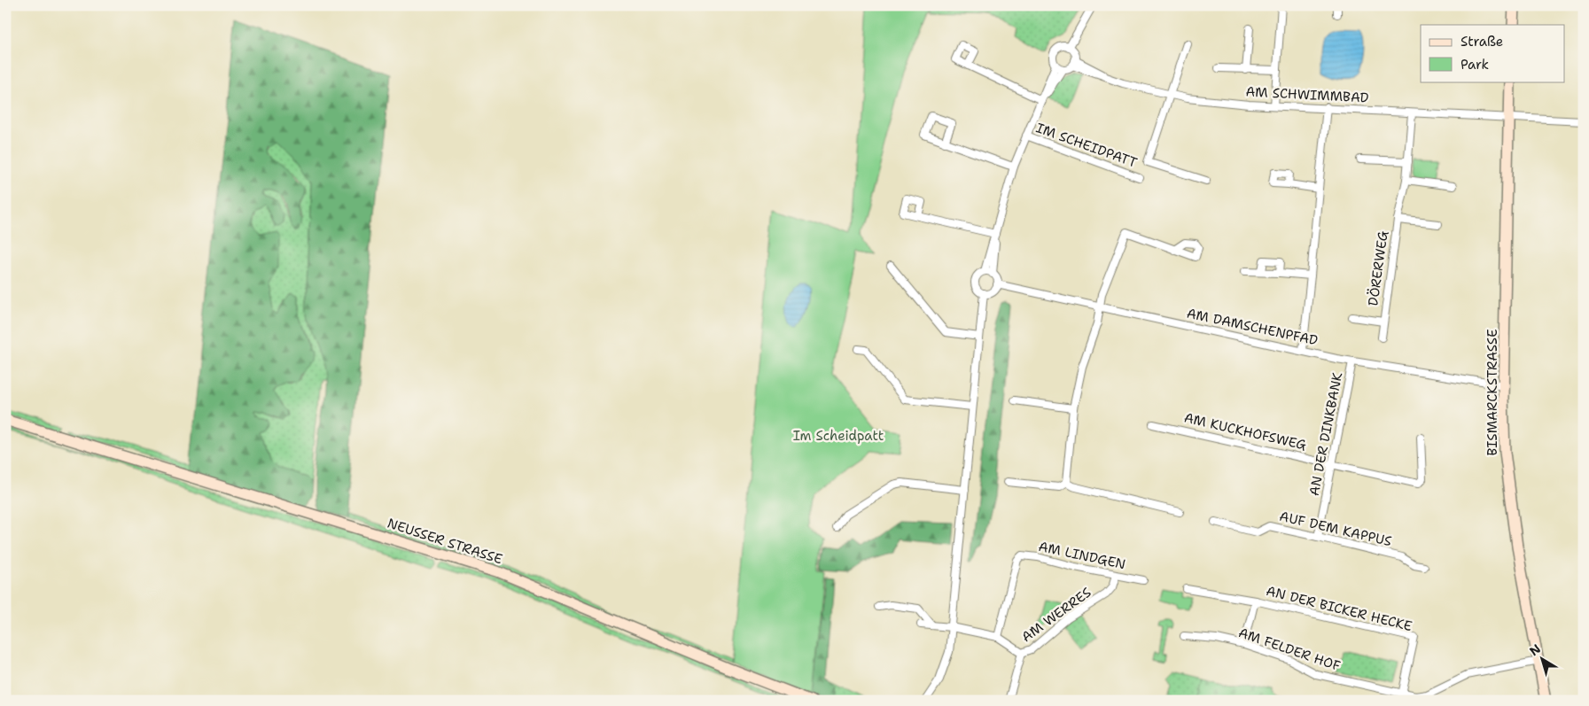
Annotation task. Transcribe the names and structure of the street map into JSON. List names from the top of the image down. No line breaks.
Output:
{"streets":{"main road":["BISMARCKSTRASSE","NEUSSER STRASSE"],"street":["AM SCHWIMMBAD","IM SCHEIDPATT","DÖRERWEG","AM DAMSCHENPFAD","AM KUCKHOFSWEG","AN DER DINKBANK","AUF DEM KAPPUS","AM LINDGEN","AN DER BICKER HECKE","AM WERRES","AM FELDER HOF"]},"crossings":[["AM SCHWIMMBAD","IM SCHEIDPATT"],["AM SCHWIMMBAD","DÖRERWEG"],["AM SCHWIMMBAD","BISMARCKSTRASSE"],["IM SCHEIDPATT","AM DAMSCHENPFAD"],["IM SCHEIDPATT","AM WERRES"],["AM DAMSCHENPFAD","BISMARCKSTRASSE"],["AM DAMSCHENPFAD","AN DER DINKBANK"],["BISMARCKSTRASSE","AM FELDER HOF"],["AM KUCKHOFSWEG","AN DER DINKBANK"],["AN DER DINKBANK","AUF DEM KAPPUS"],["AM LINDGEN","AM WERRES"],["AN DER BICKER HECKE","AM FELDER HOF"]],"parks":["Im Scheidpatt"],"legend":["Straße","Park"],"north":"top left"}
